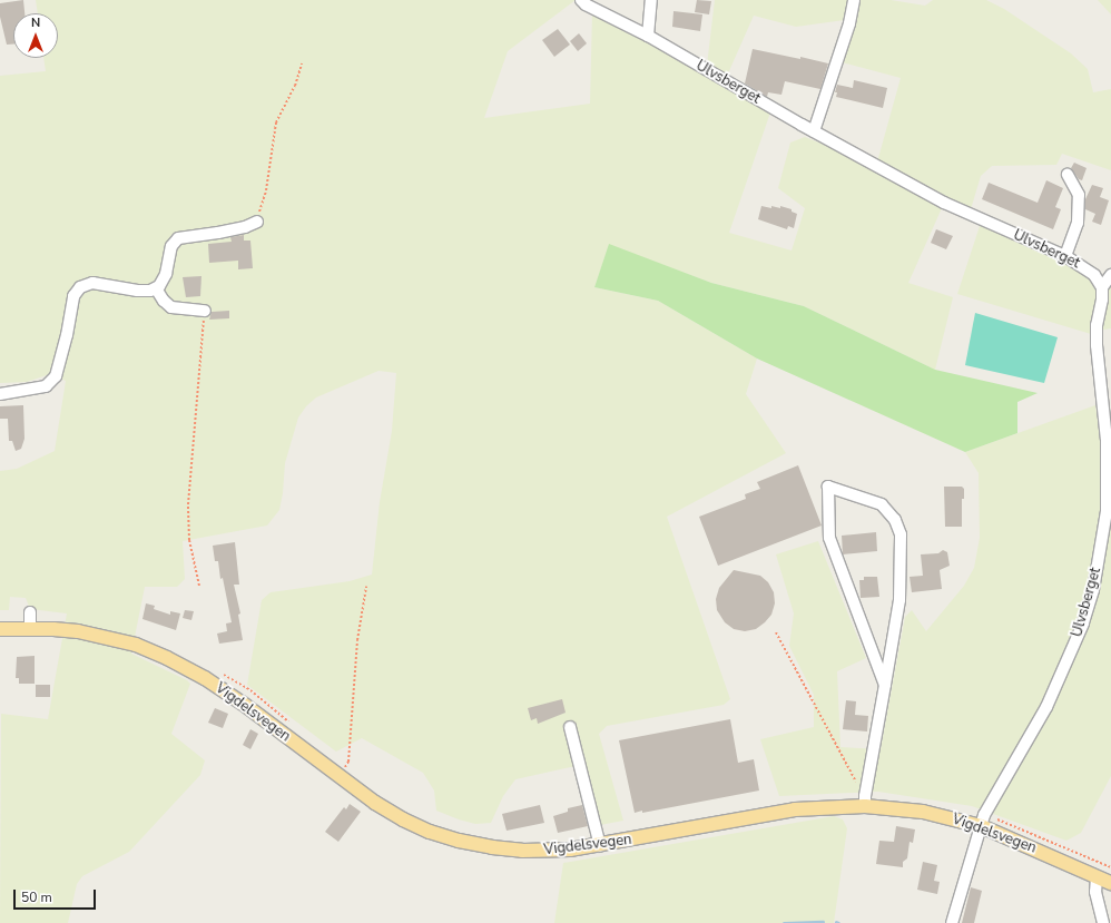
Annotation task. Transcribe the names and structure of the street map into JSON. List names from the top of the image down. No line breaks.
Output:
{"streets":{"main road":["Vigdelsvegen"],"street":["Ulvsberget"]},"crossings":[["Ulvsberget","Vigdelsvegen"]],"scale_bar":"50 m","north":"top"}
